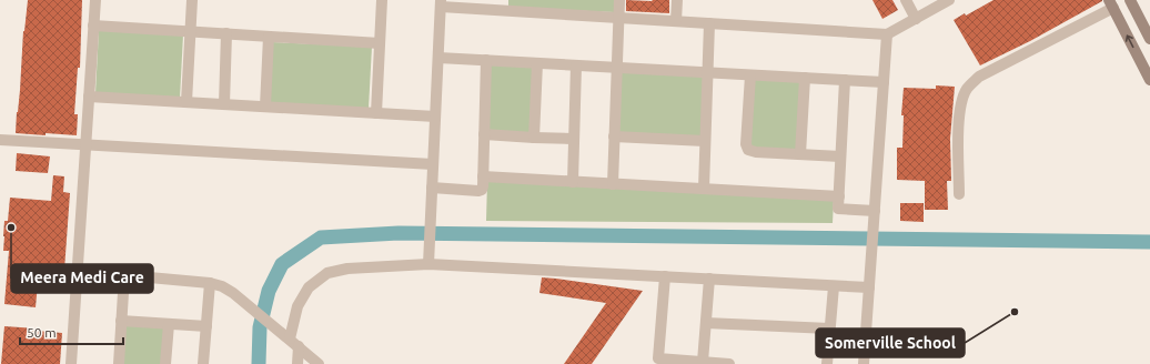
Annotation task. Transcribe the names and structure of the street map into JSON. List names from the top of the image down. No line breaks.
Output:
{"places":["Meera Medi Care","Somerville School"],"scale_bar":"50 m"}
